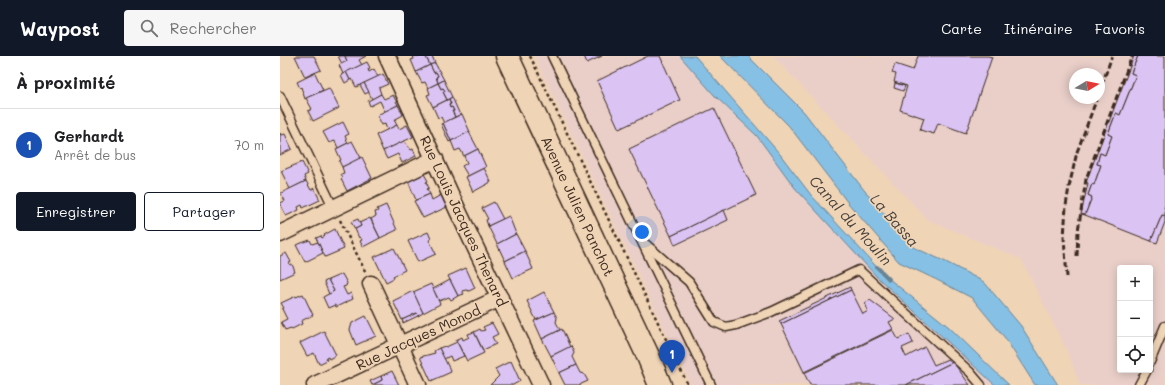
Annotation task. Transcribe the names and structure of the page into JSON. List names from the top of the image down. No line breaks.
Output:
{"streets":{"main road":["Avenue Julien Panchot"],"street":["Rue Louis Jacques Thenard","Rue Jacques Monod"]},"crossings":[["Rue Louis Jacques Thenard","Rue Jacques Monod"]],"water":["Canal du Moulin","La Bassa"],"north":"right","page":{"header":"Waypost","search":"Rechercher","nav":["Carte","Itinéraire","Favoris"],"heading":"À proximité","list":[{"mark":"1","name":"Gerhardt","note":"Arrêt de bus","value":"70 m"}],"buttons":["Enregistrer","Partager"],"map_buttons":["+","−"],"pins":"1"}}
